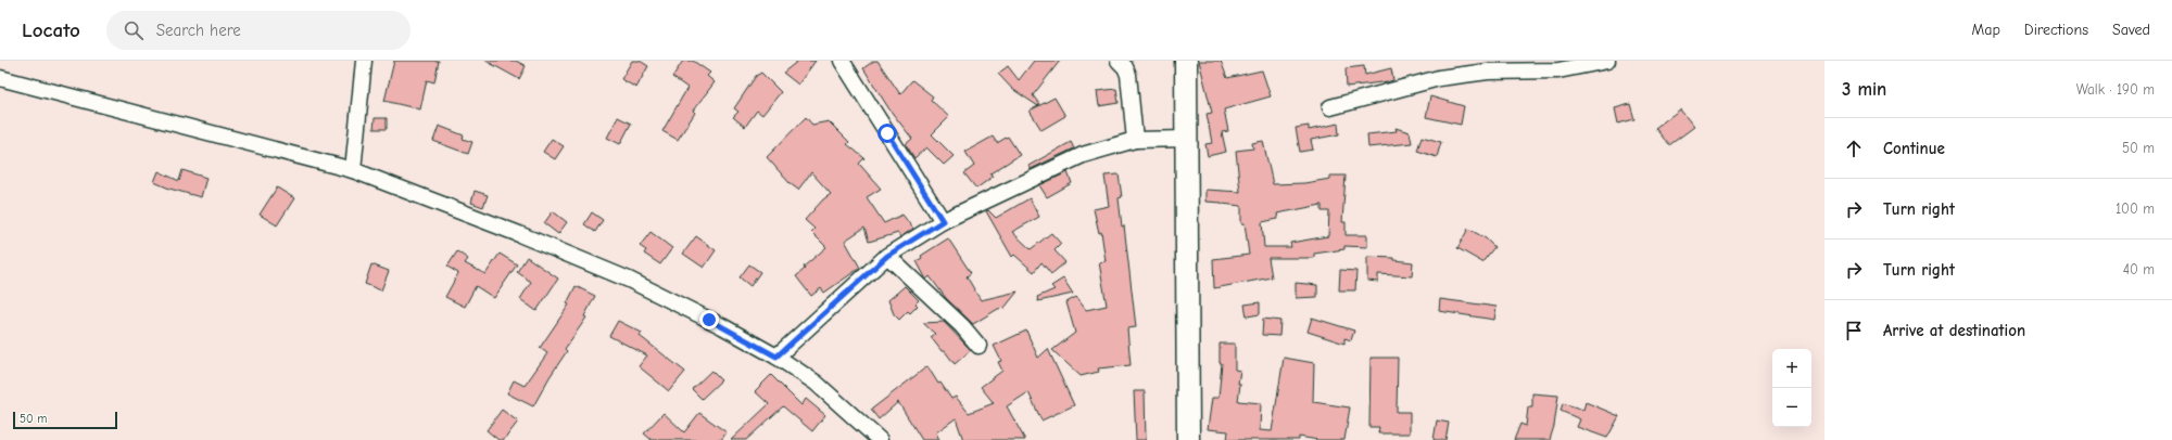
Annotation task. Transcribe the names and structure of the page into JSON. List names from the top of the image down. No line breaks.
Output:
{"scale_bar":"50 m","page":{"header":"Locato","search":"Search here","nav":["Map","Directions","Saved"],"heading":["3 min","Walk · 190 m"],"list":[["Continue","50 m"],["Turn right","100 m"],["Turn right","40 m"],"Arrive at destination"],"map_buttons":["+","−"],"scale":"50 m"}}
